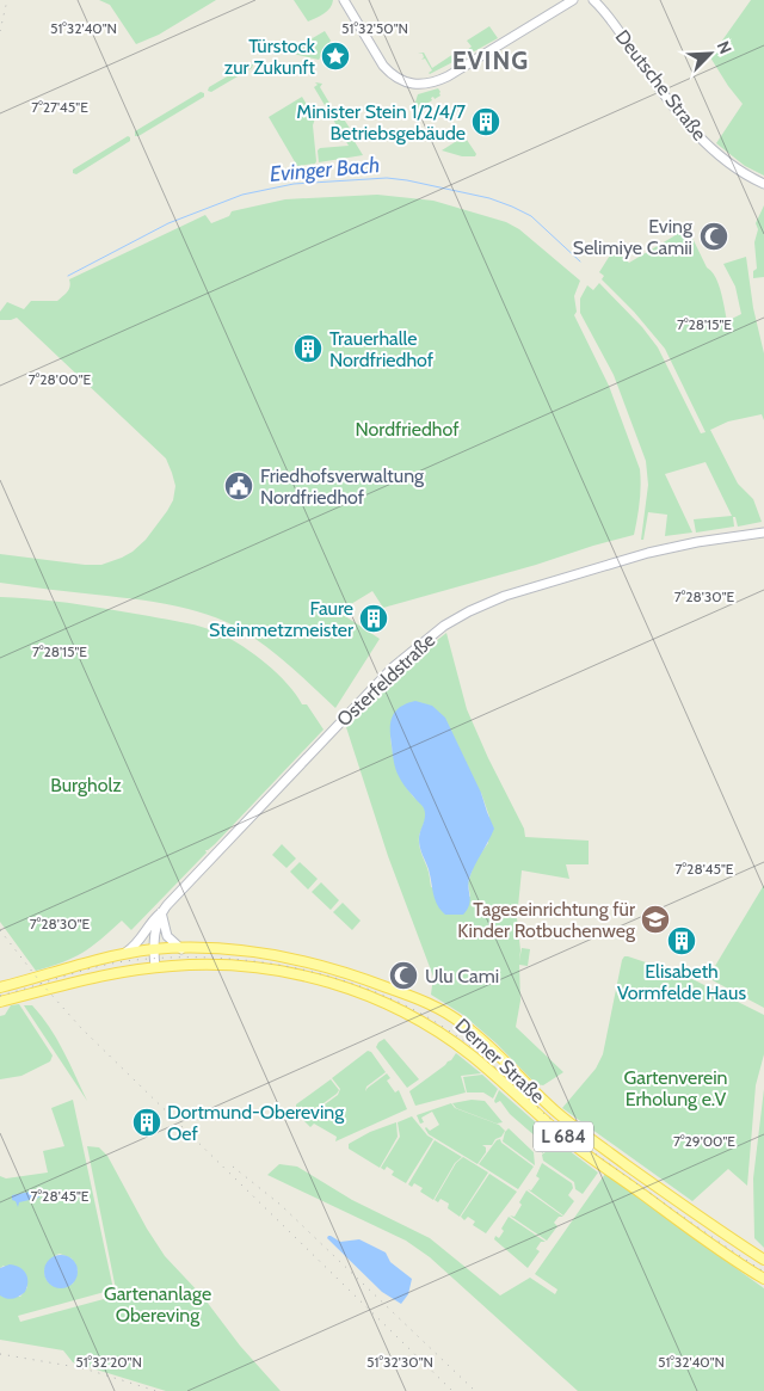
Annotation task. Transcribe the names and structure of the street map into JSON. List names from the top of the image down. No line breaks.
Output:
{"streets":{"main road":["Derner Straße","L 684"],"street":["Deutsche Straße","Osterfeldstraße"]},"crossings":[["Osterfeldstraße","Derner Straße"]],"districts":["EVING"],"water":["Evinger Bach"],"parks":["Nordfriedhof","Burgholz","Gartenverein Erholung e.V","Gartenanlage Obereving"],"places":{"place":["Türstock zur Zukunft"],"building":["Minister Stein 1/2/4/7 Betriebsgebäude","Trauerhalle Nordfriedhof","Faure Steinmetzmeister","Elisabeth Vormfelde Haus","Dortmund-Obereving Oef"],"mosque":["Eving Selimiye Camii","Ulu Cami"],"public building":["Friedhofsverwaltung Nordfriedhof"],"school or university":["Tageseinrichtung für Kinder Rotbuchenweg"]},"north":"top right","coordinates":["51°32'40\"N","51°32'50\"N","7°27'45\"E","7°28'15\"E","7°28'00\"E","7°28'30\"E","7°28'45\"E","7°29'00\"E","51°32'20\"N","51°32'30\"N"]}
